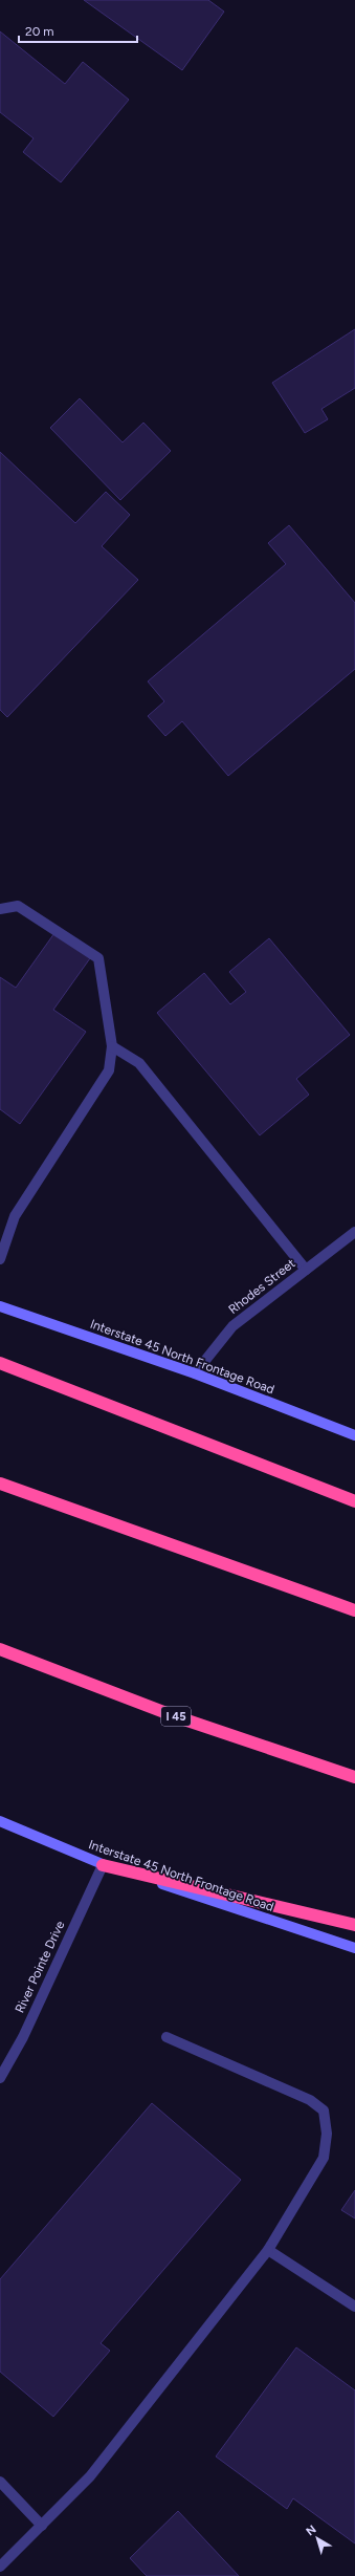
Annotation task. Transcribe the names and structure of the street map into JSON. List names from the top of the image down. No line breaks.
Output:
{"streets":{"highway":["I 45"],"main road":["Interstate 45 North Frontage Road"],"street":["Rhodes Street","River Pointe Drive"]},"crossings":[["Rhodes Street","Interstate 45 North Frontage Road"],["Interstate 45 North Frontage Road","River Pointe Drive"]],"scale_bar":"20 m","north":"top left"}
